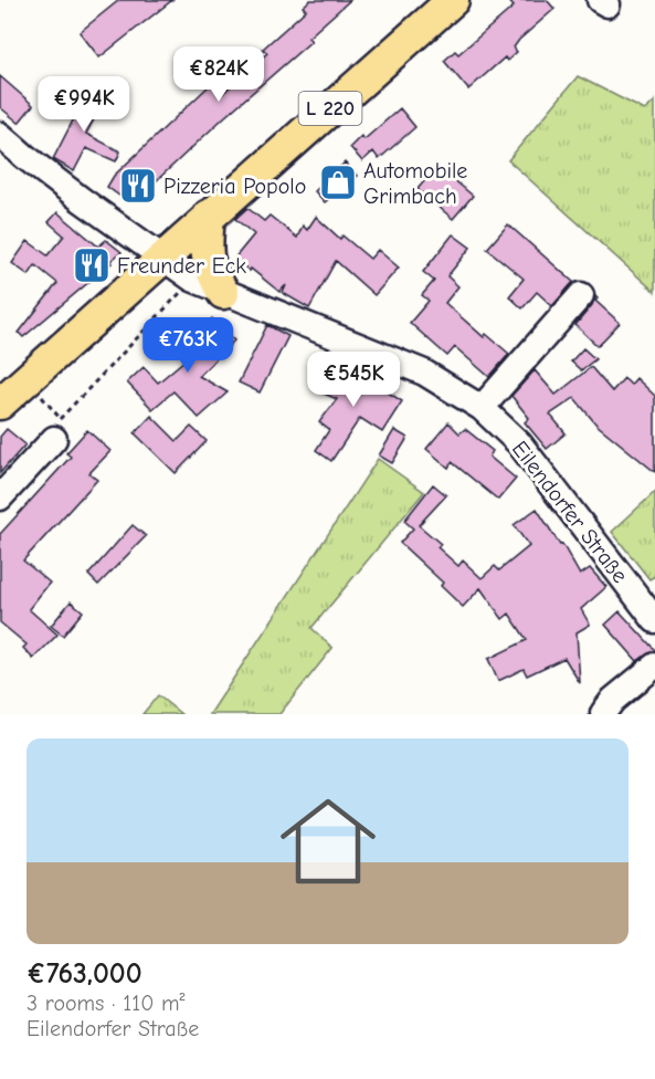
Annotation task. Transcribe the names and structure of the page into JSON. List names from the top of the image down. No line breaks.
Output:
{"streets":{"main road":["L 220"],"street":["Eilendorfer Straße"]},"crossings":[["L 220","Eilendorfer Straße"]],"places":{"shop":["Automobile Grimbach"],"restaurant":["Pizzeria Popolo","Freunder Eck"]},"page":{"price":["€824K","€994K","€763K","€545K"],"list":[{"name":"€763,000","note":"3 rooms · 110 m² · Eilendorfer Straße"}]}}
